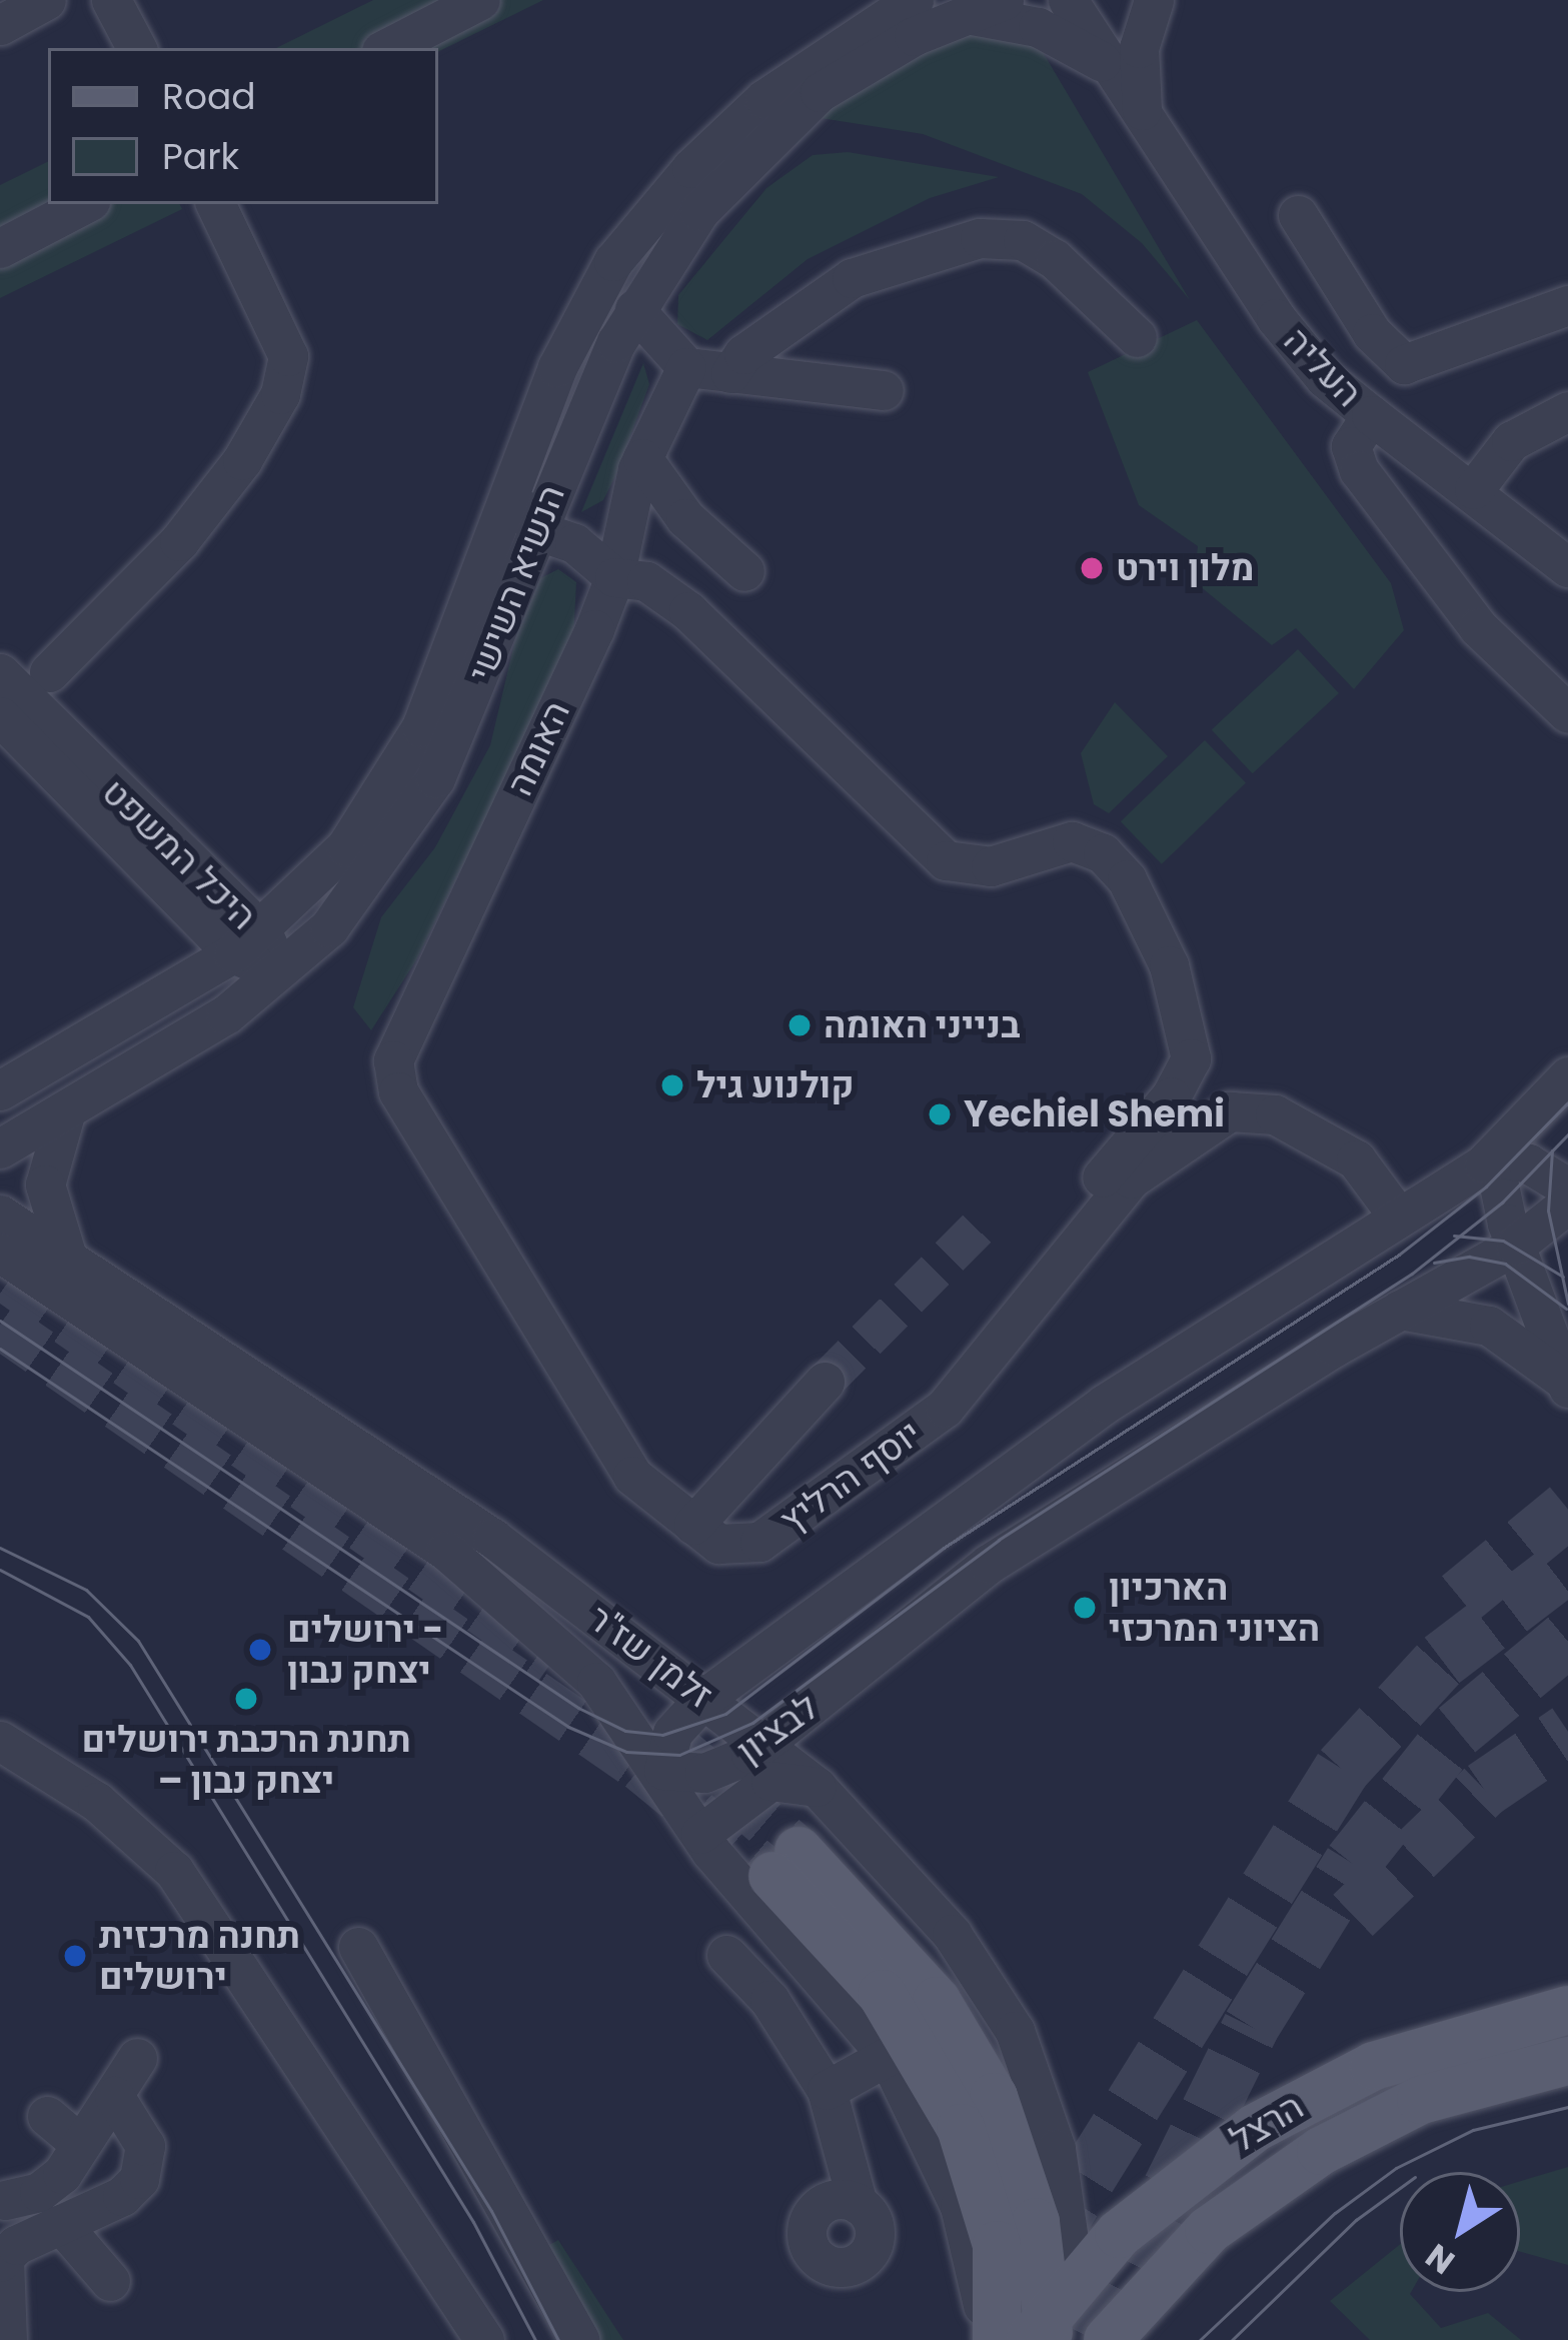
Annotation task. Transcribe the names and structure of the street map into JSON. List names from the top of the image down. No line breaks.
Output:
{"streets":{"main road":["הרצל"],"street":["העליה","הנשיא השישי","האומה","היכל המשפט","יוסף הרליץ","זלמן שז\"ר","לבציון"]},"crossings":[["הנשיא השישי","היכל המשפט"],["האומה","יוסף הרליץ"],["יוסף הרליץ","לבציון"],["זלמן שז\"ר","לבציון"],["זלמן שז\"ר","הרצל"]],"places":["מלון וירט","בנייני האומה","קולנוע גיל","Yechiel Shemi","הארכיון הציוני המרכזי","ירושלים - יצחק נבון","תחנת הרכבת ירושלים – יצחק נבון","תחנה מרכזית ירושלים"],"legend":["Road","Park"],"north":"bottom left"}
